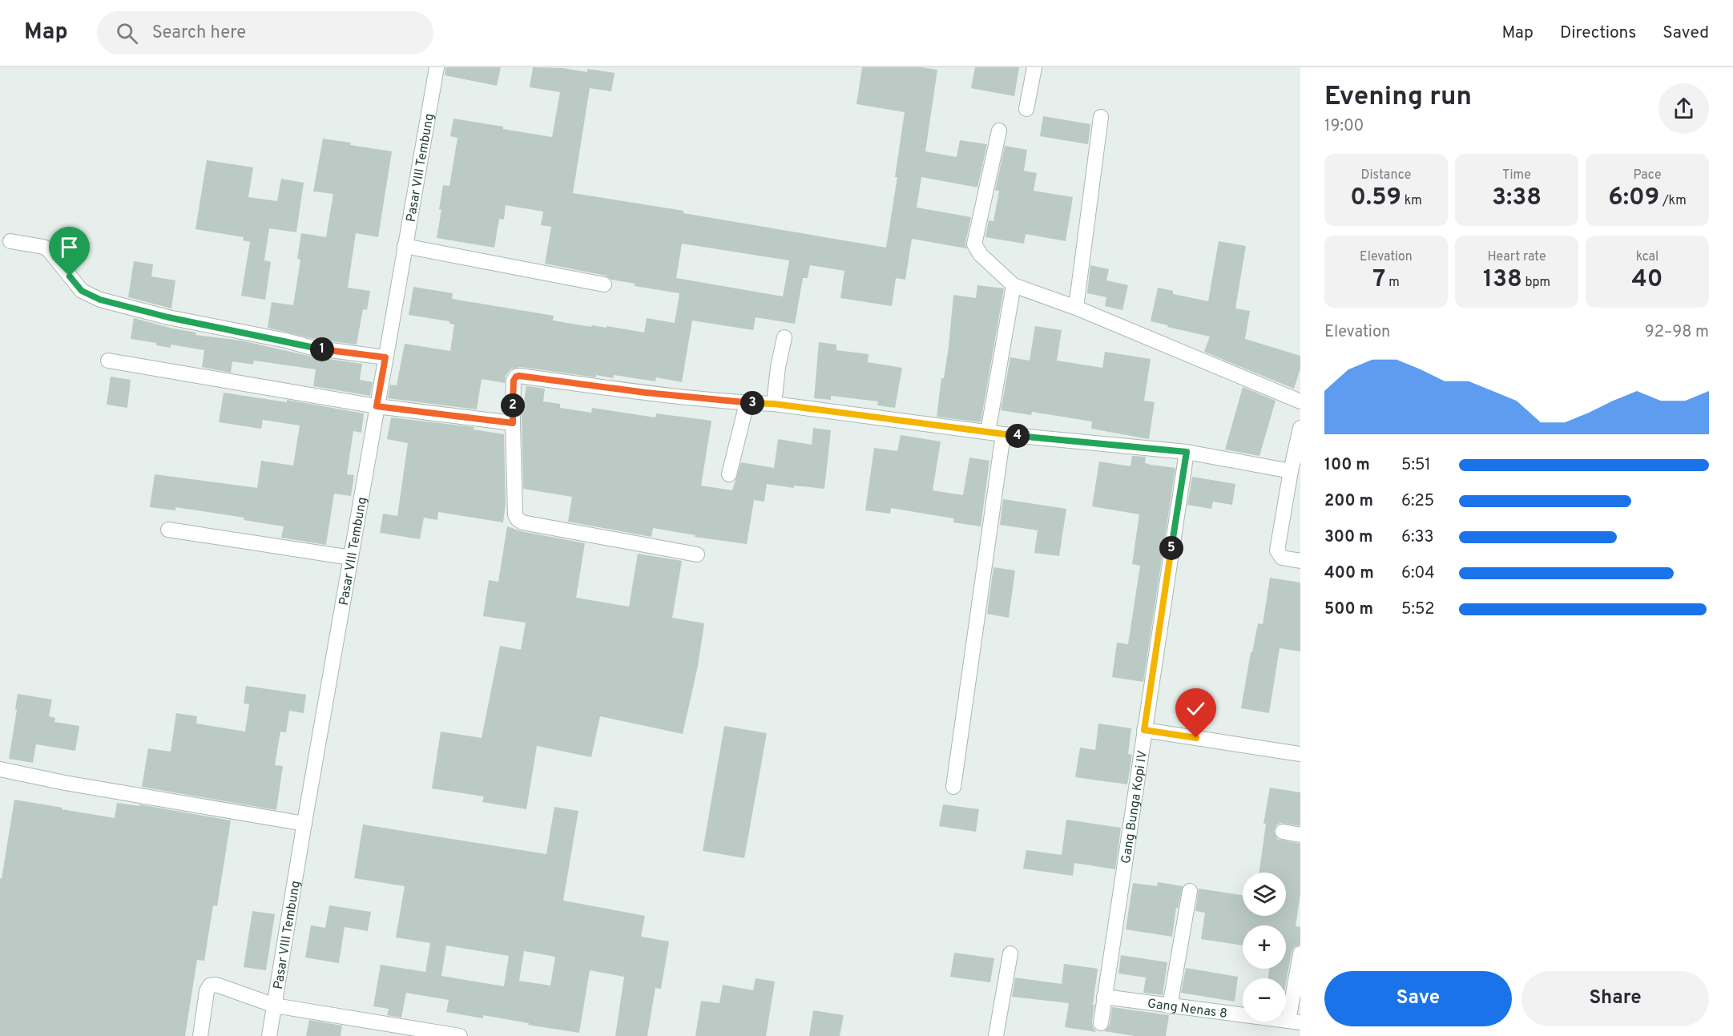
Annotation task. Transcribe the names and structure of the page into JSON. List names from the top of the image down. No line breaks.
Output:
{"streets":{"street":["Pasar VIII Tembung","Gang Bunga Kopi IV","Gang Nenas 8"]},"crossings":[["Gang Bunga Kopi IV","Gang Nenas 8"]],"page":{"header":"Map","search":"Search here","nav":["Map","Directions","Saved"],"heading":["Evening run","19:00"],"stats":[["Distance","0.59 km"],["Time","3:38"],["Pace","6:09 /km"],["Elevation","7 m"],["Heart rate","138 bpm"],["kcal","40"]],"chart":["Elevation","92–98 m"],"pins":["1","3","2","4","5"],"list":[{"name":"100 m","note":"5:51"},{"name":"200 m","note":"6:25"},{"name":"300 m","note":"6:33"},{"name":"400 m","note":"6:04"},{"name":"500 m","note":"5:52"}],"map_buttons":["+","−"],"buttons":["Save","Share"]}}
